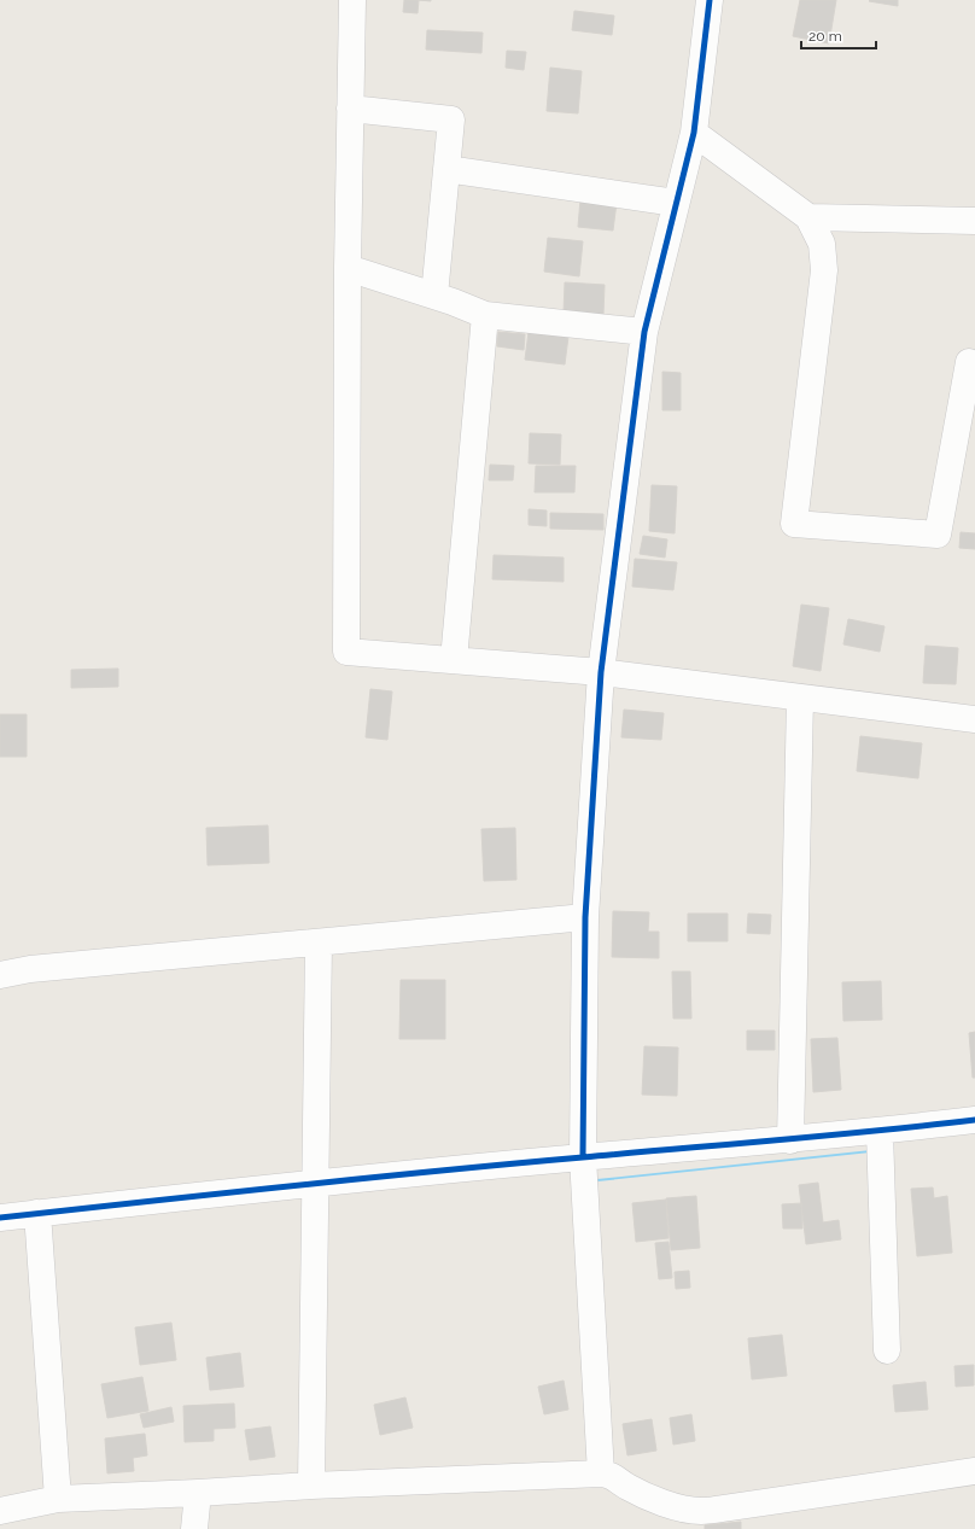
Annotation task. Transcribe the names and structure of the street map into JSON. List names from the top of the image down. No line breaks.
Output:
{"scale_bar":"20 m"}
